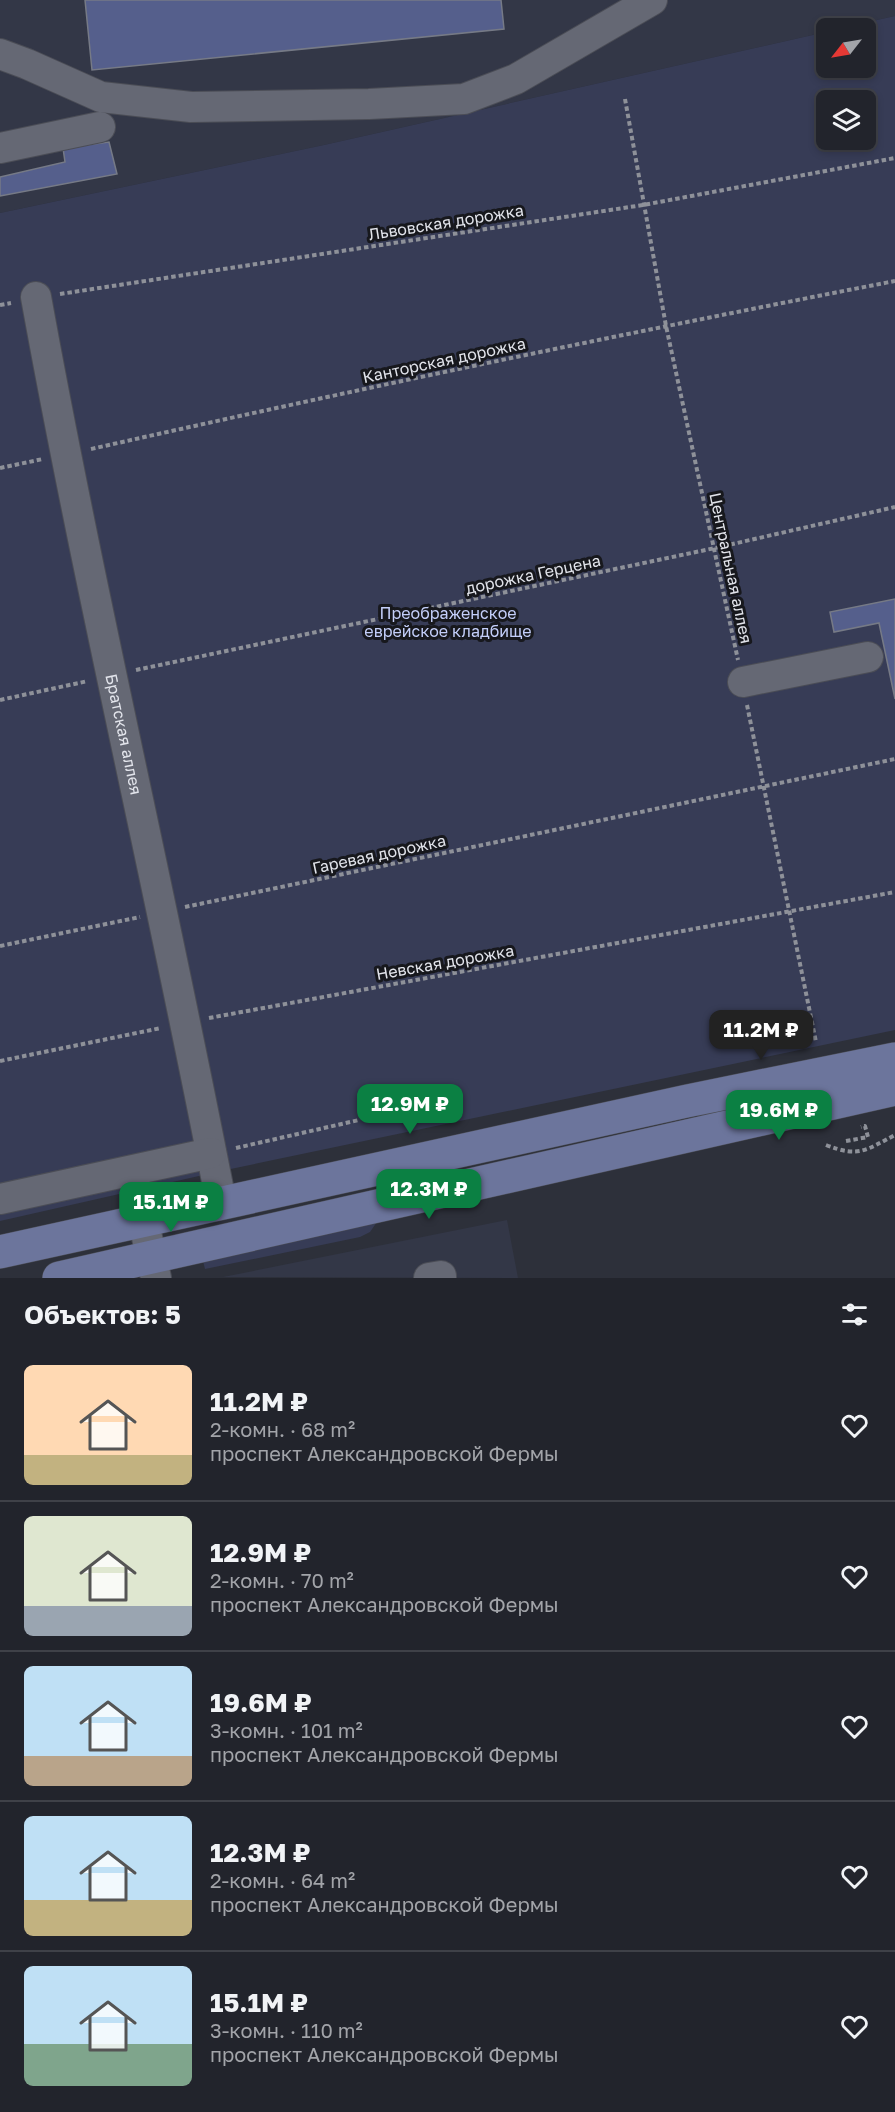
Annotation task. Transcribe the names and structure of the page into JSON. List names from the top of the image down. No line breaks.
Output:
{"streets":{"street":["Братская аллея"],"path":["Львовская дорожка","Канторская дорожка","Центральная аллея","дорожка Герцена","Гаревая дорожка","Невская дорожка"]},"crossings":[["Львовская дорожка","Центральная аллея"],["Львовская дорожка","Братская аллея"],["Канторская дорожка","Центральная аллея"],["Канторская дорожка","Братская аллея"],["Центральная аллея","дорожка Герцена"],["Центральная аллея","Гаревая дорожка"],["Центральная аллея","Невская дорожка"],["дорожка Герцена","Братская аллея"],["Братская аллея","Гаревая дорожка"],["Братская аллея","Невская дорожка"]],"parks":["Преображенское еврейское кладбище"],"north":"bottom left","page":{"price":["11.2M ₽","12.9M ₽","19.6M ₽","12.3M ₽","15.1M ₽"],"heading":"Объектов: 5","list":[{"name":"11.2M ₽","note":"2-комн. · 68 m² · проспект Александровской Фермы"},{"name":"12.9M ₽","note":"2-комн. · 70 m² · проспект Александровской Фермы"},{"name":"19.6M ₽","note":"3-комн. · 101 m² · проспект Александровской Фермы"},{"name":"12.3M ₽","note":"2-комн. · 64 m² · проспект Александровской Фермы"},{"name":"15.1M ₽","note":"3-комн. · 110 m² · проспект Александровской Фермы"}]}}
